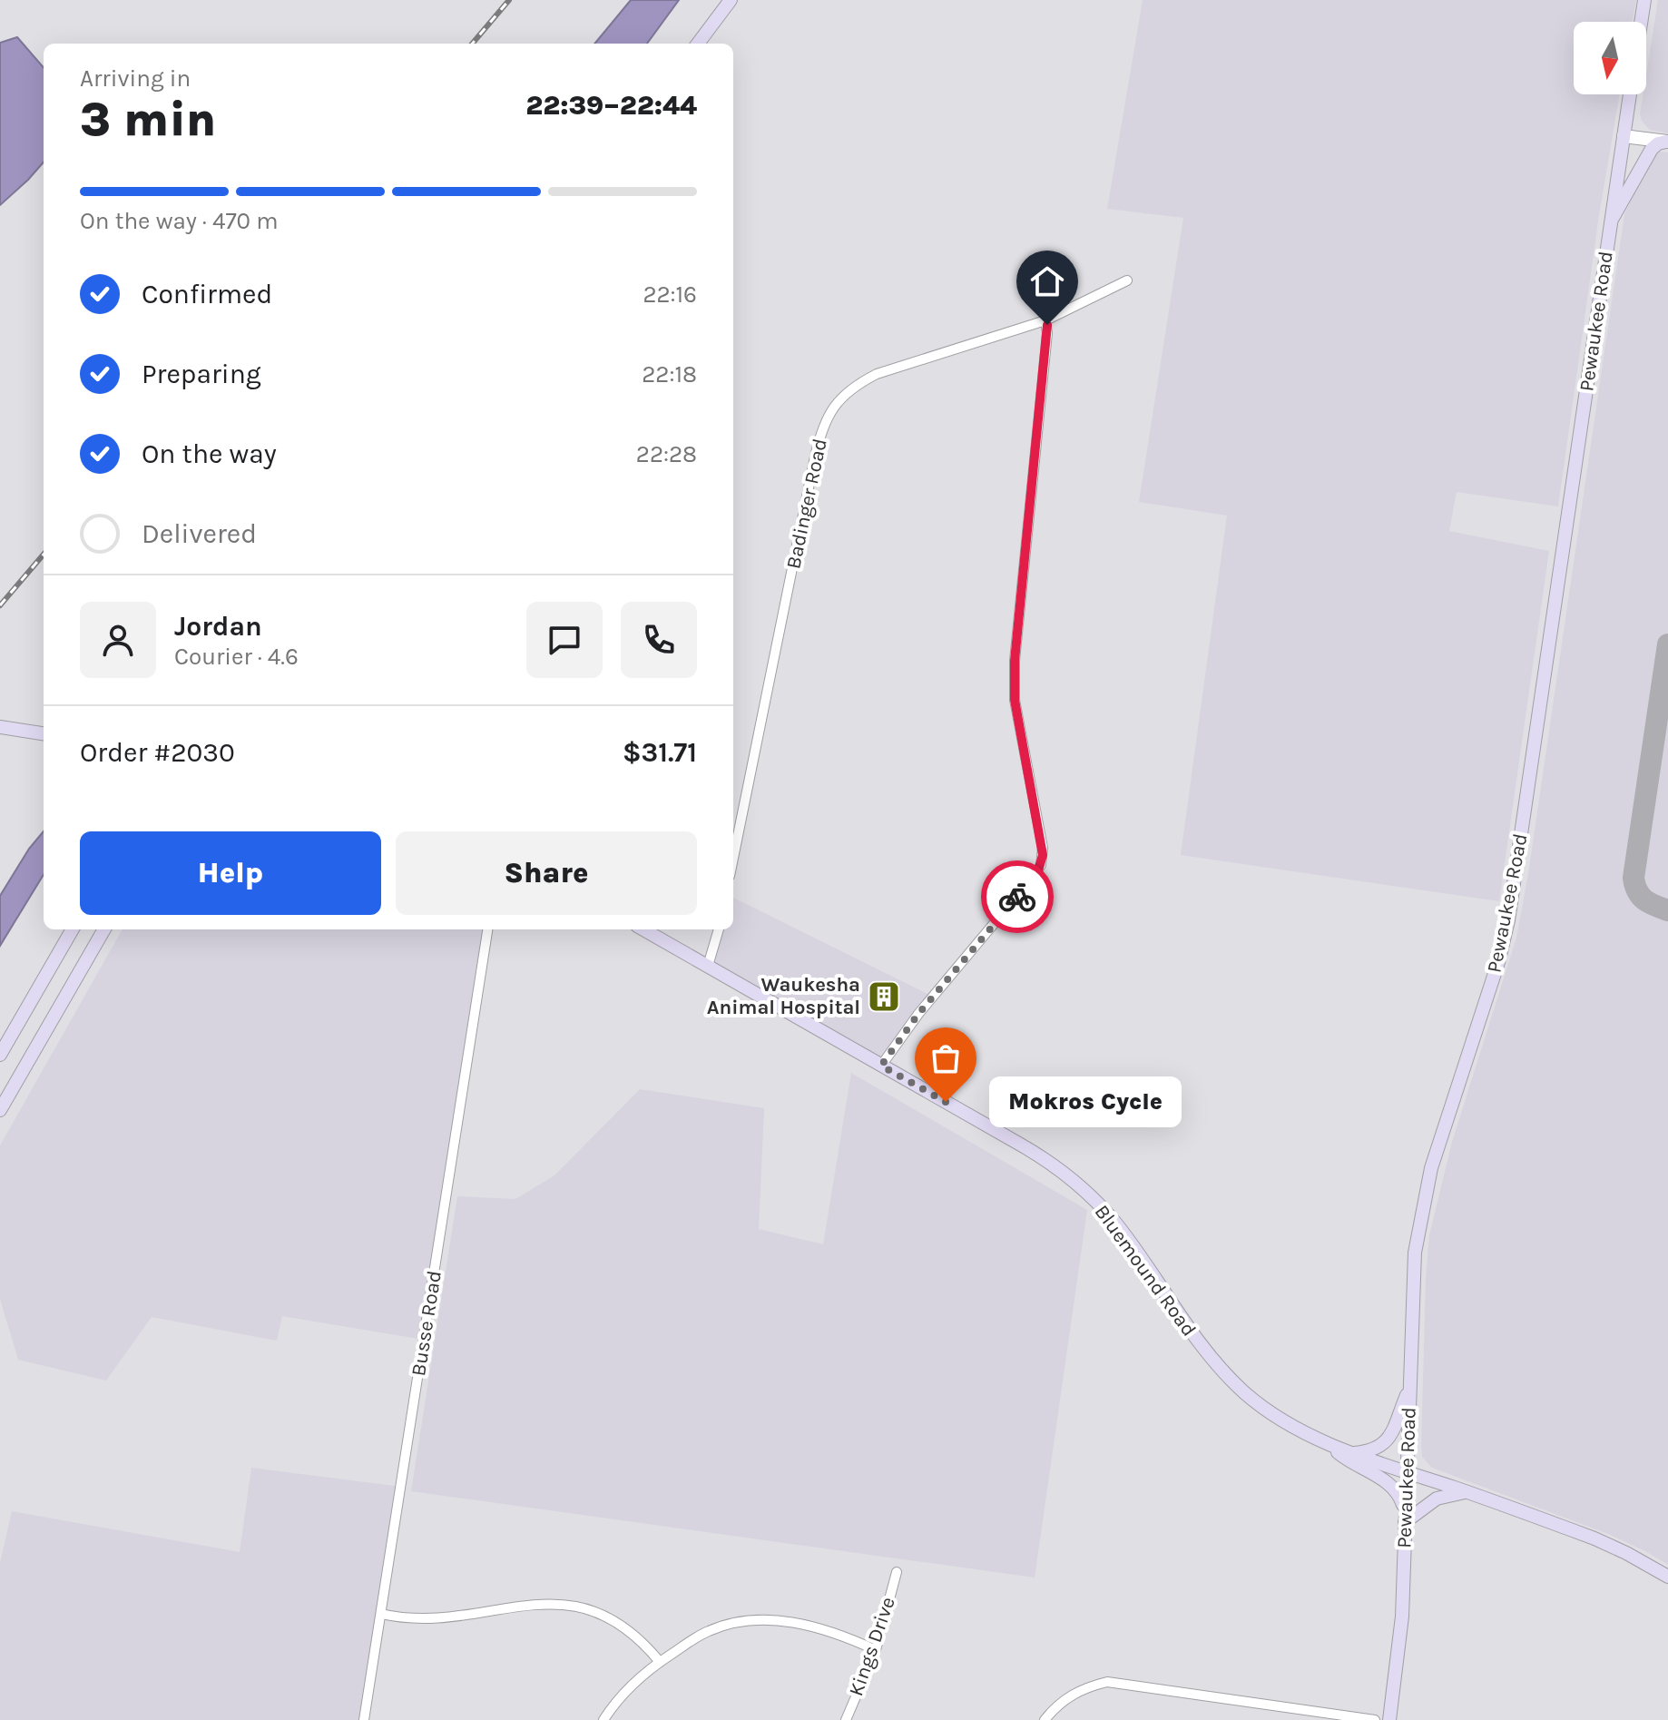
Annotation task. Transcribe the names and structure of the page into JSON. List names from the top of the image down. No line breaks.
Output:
{"streets":{"main road":["Pewaukee Road","Bluemound Road"],"street":["Badinger Road","Busse Road","Kings Drive"]},"crossings":[["Pewaukee Road","Bluemound Road"]],"places":{"building":["Waukesha Animal Hospital"],"other":["Mokros Cycle"]},"north":"bottom","page":{"heading":["3 min","Arriving in","22:39–22:44"],"panel":["Jordan","Courier · 4.6","Order #2030","$31.71"],"bar":"On the way · 470 m","list":[["Confirmed","22:16"],["Preparing","22:18"],["On the way","22:28"],"Delivered"],"buttons":["Help","Share"],"bubble":"Mokros Cycle"}}
